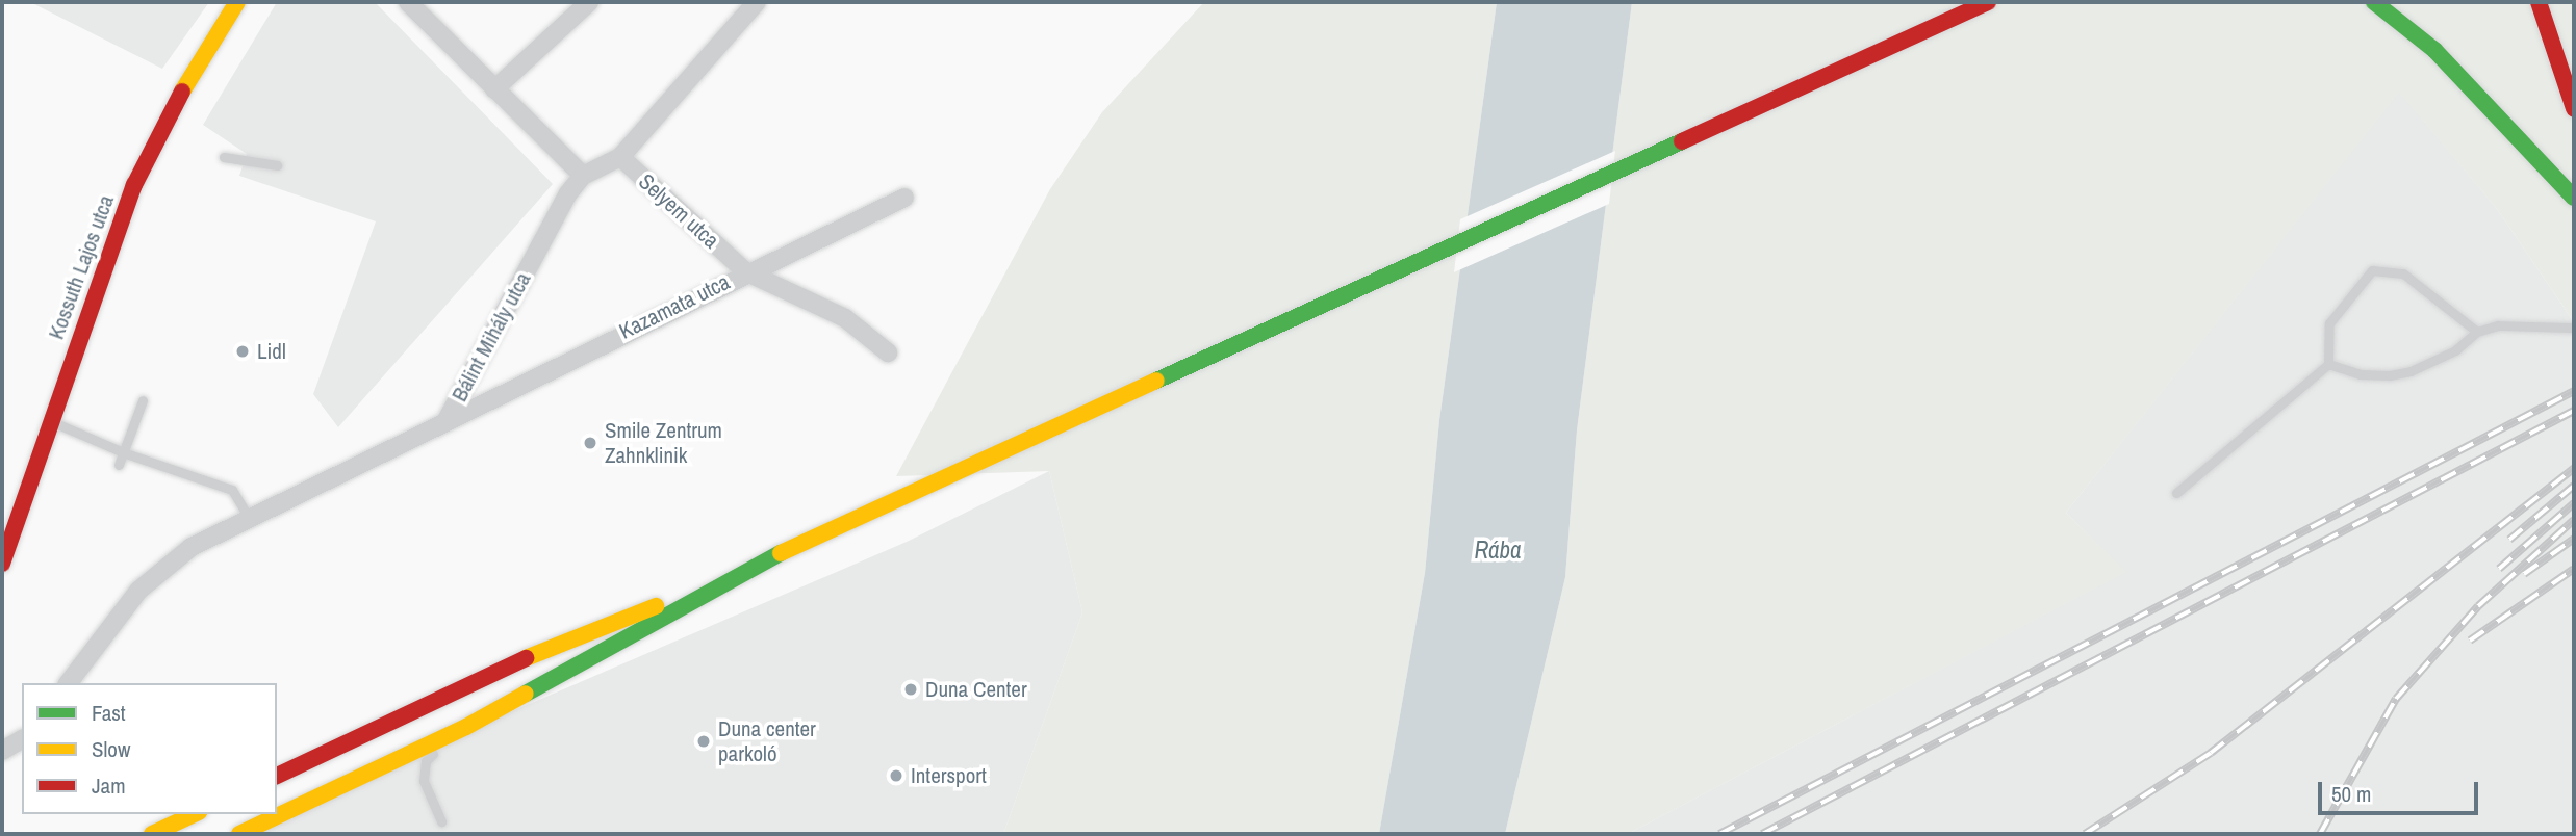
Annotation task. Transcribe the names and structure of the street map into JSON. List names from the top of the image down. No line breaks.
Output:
{"streets":{"main road":["Kossuth Lajos utca"],"street":["Selyem utca","Kazamata utca","Bálint Mihály utca"]},"crossings":[["Selyem utca","Kazamata utca"],["Selyem utca","Bálint Mihály utca"],["Kazamata utca","Bálint Mihály utca"]],"water":["Rába"],"places":["Lidl","Smile Zentrum Zahnklinik","Duna Center","Duna center parkoló","Intersport"],"legend":["Fast","Slow","Jam"],"scale_bar":"50 m"}
